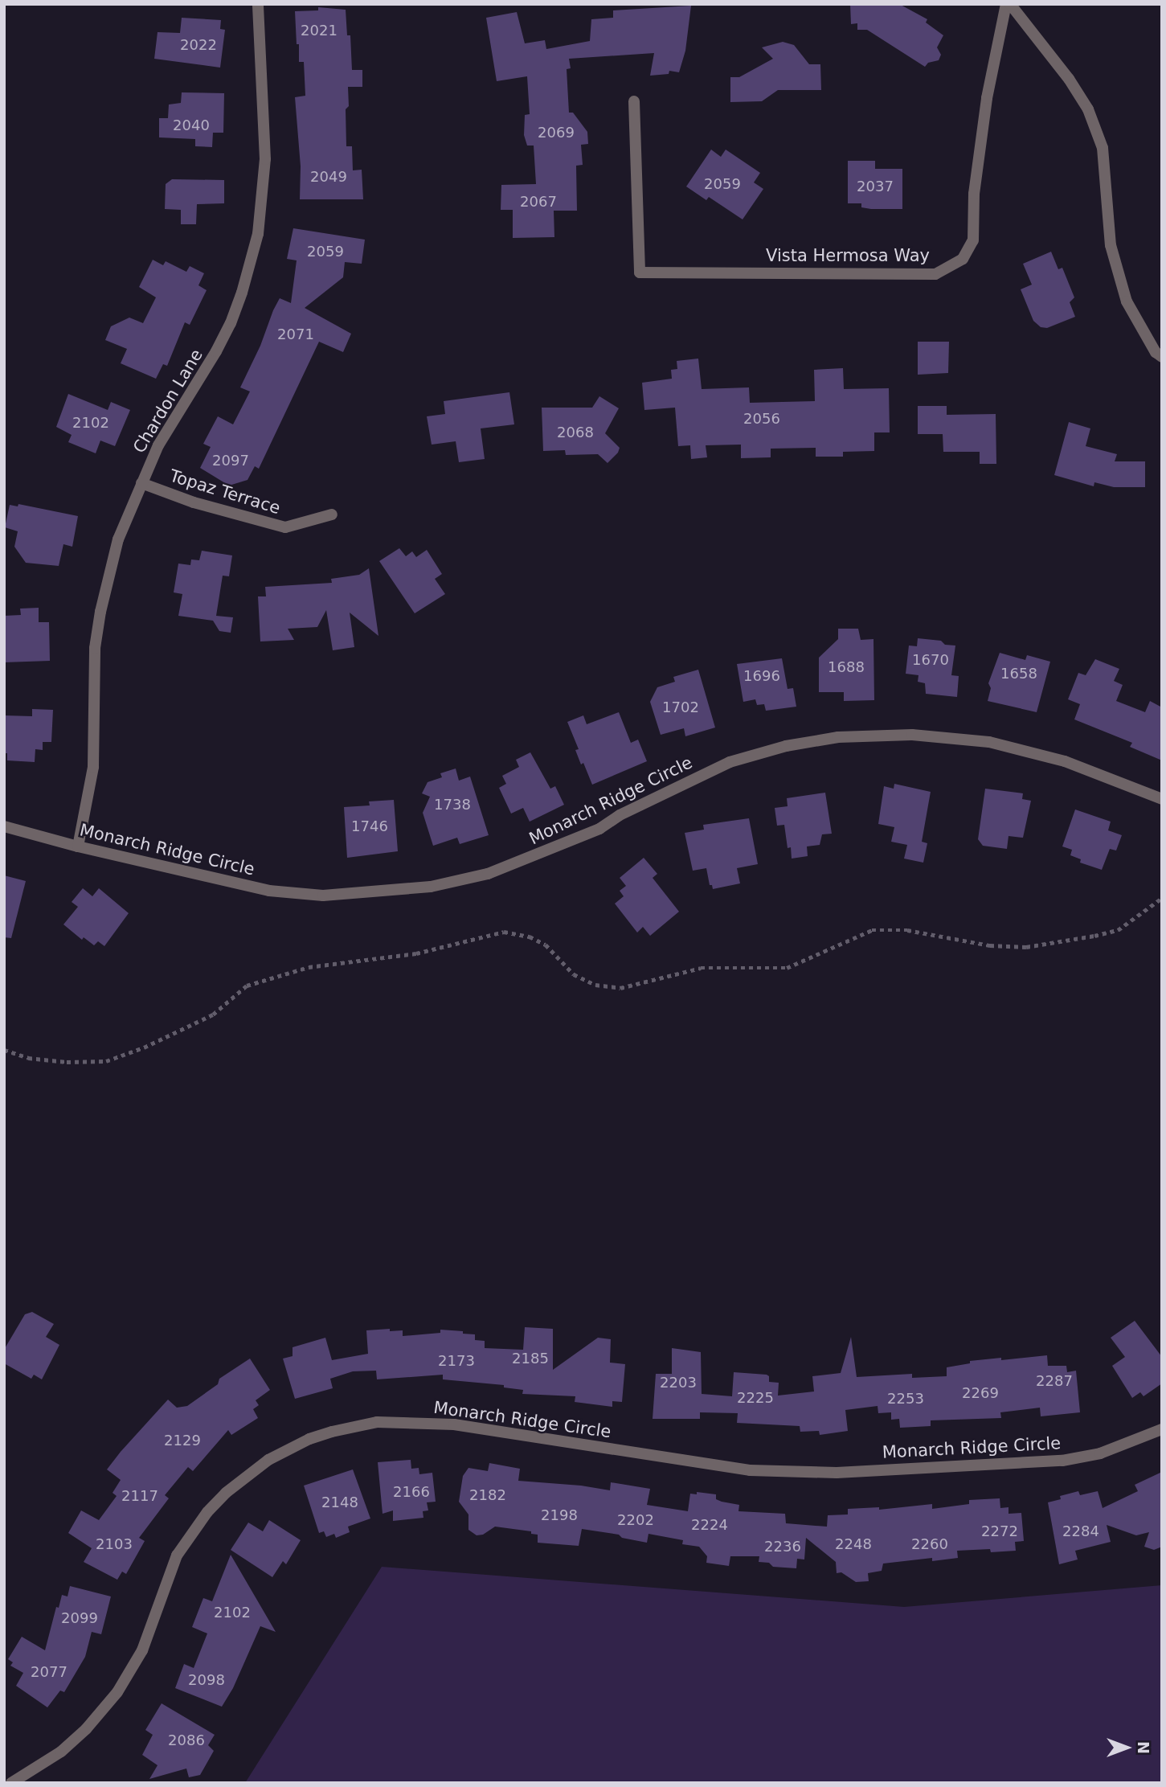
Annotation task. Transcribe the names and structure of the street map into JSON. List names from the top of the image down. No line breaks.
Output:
{"streets":{"street":["Vista Hermosa Way","Chardon Lane","Topaz Terrace","Monarch Ridge Circle"]},"crossings":[["Chardon Lane","Topaz Terrace"],["Chardon Lane","Monarch Ridge Circle"]],"house_numbers":["2021","2022","2040","2069","2049","2059","2037","2067","2059","2071","2056","2102","2068","2097","1670","1688","1658","1696","1702","1738","1746","2185","2173","2287","2203","2269","2225","2253","2129","2166","2182","2117","2148","2198","2202","2224","2272","2284","2103","2248","2260","2236","2102","2099","2077","2098","2086"],"north":"right"}
